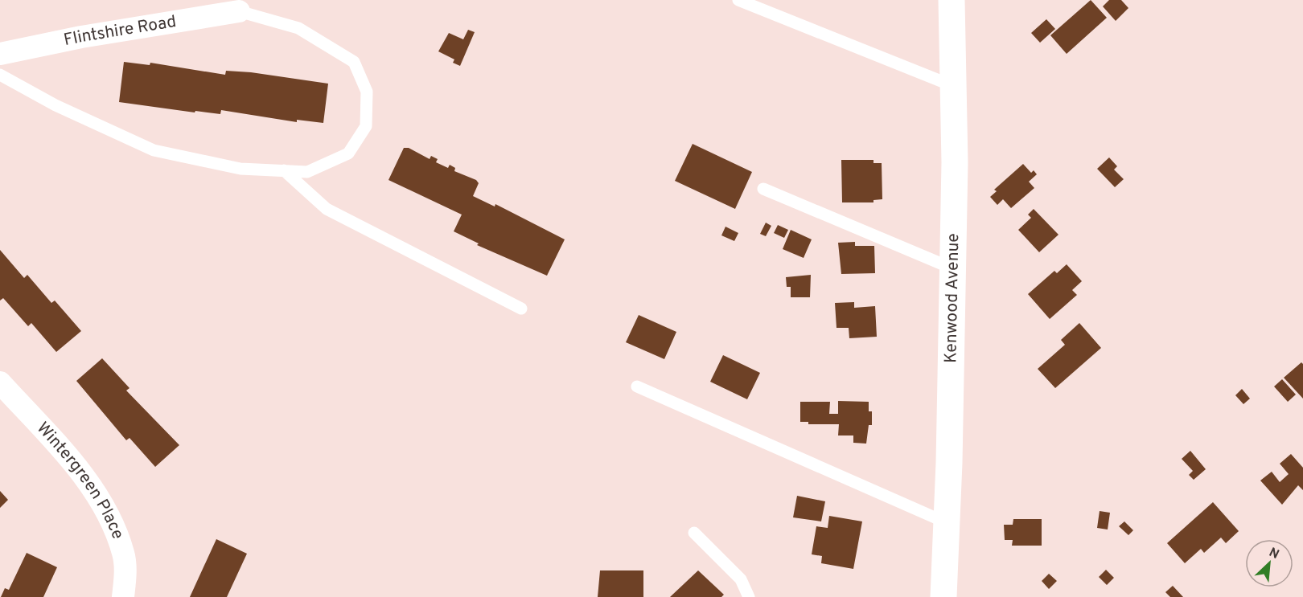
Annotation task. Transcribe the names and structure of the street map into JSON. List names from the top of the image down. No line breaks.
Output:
{"streets":{"main road":["Kenwood Avenue"],"street":["Flintshire Road","Wintergreen Place"]},"north":"top right"}
